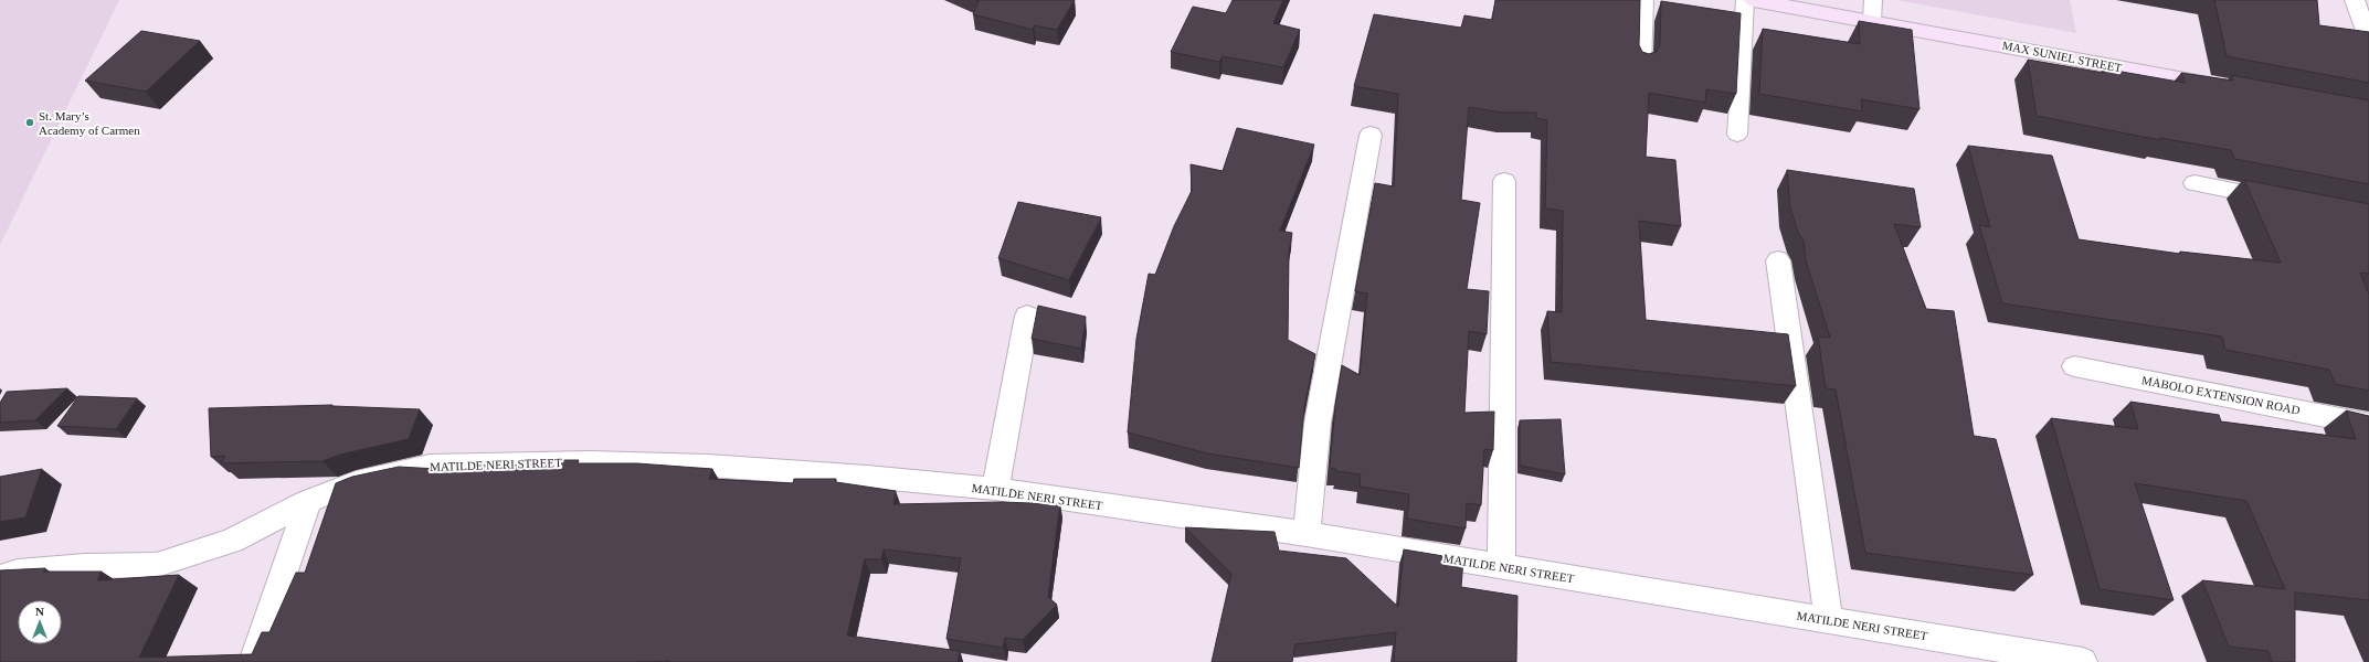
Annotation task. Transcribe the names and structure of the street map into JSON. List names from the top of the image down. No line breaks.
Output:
{"streets":{"main road":["MAX SUNIEL STREET"],"street":["MABOLO EXTENSION ROAD","MATILDE NERI STREET"]},"places":["St. Mary’s Academy of Carmen"],"north":"top"}
